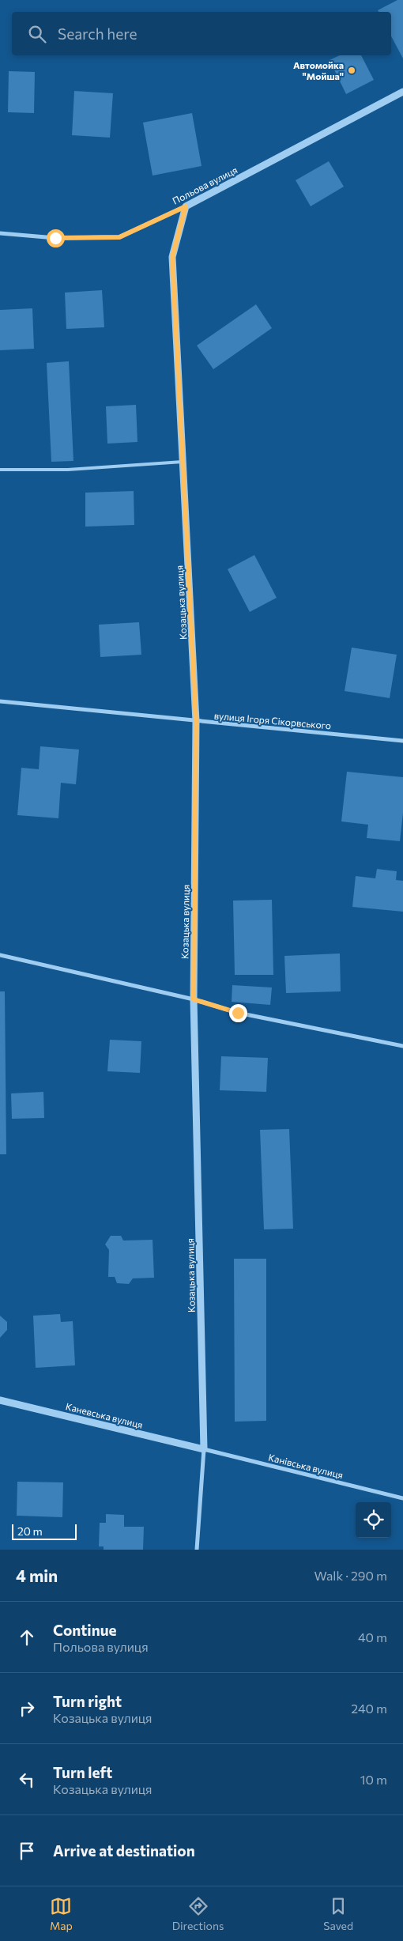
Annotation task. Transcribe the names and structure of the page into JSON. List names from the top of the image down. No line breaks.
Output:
{"streets":{"street":["Польова вулиця","Козацька вулиця","вулиця Ігоря Сікорвського","Каневська вулиця","Канівська вулиця"]},"crossings":[["Польова вулиця","Козацька вулиця"],["Козацька вулиця","вулиця Ігоря Сікорвського"],["Козацька вулиця","Каневська вулиця"],["Козацька вулиця","Канівська вулиця"],["Каневська вулиця","Канівська вулиця"]],"places":["Автомойка \"Мойша\""],"scale_bar":"20 m","page":{"search":"Search here","scale":"20 m","heading":["4 min","Walk · 290 m"],"list":[["Continue","Польова вулиця","40 m"],["Turn right","Козацька вулиця","240 m"],["Turn left","Козацька вулиця","10 m"],"Arrive at destination"],"nav":["Map","Directions","Saved"]}}
